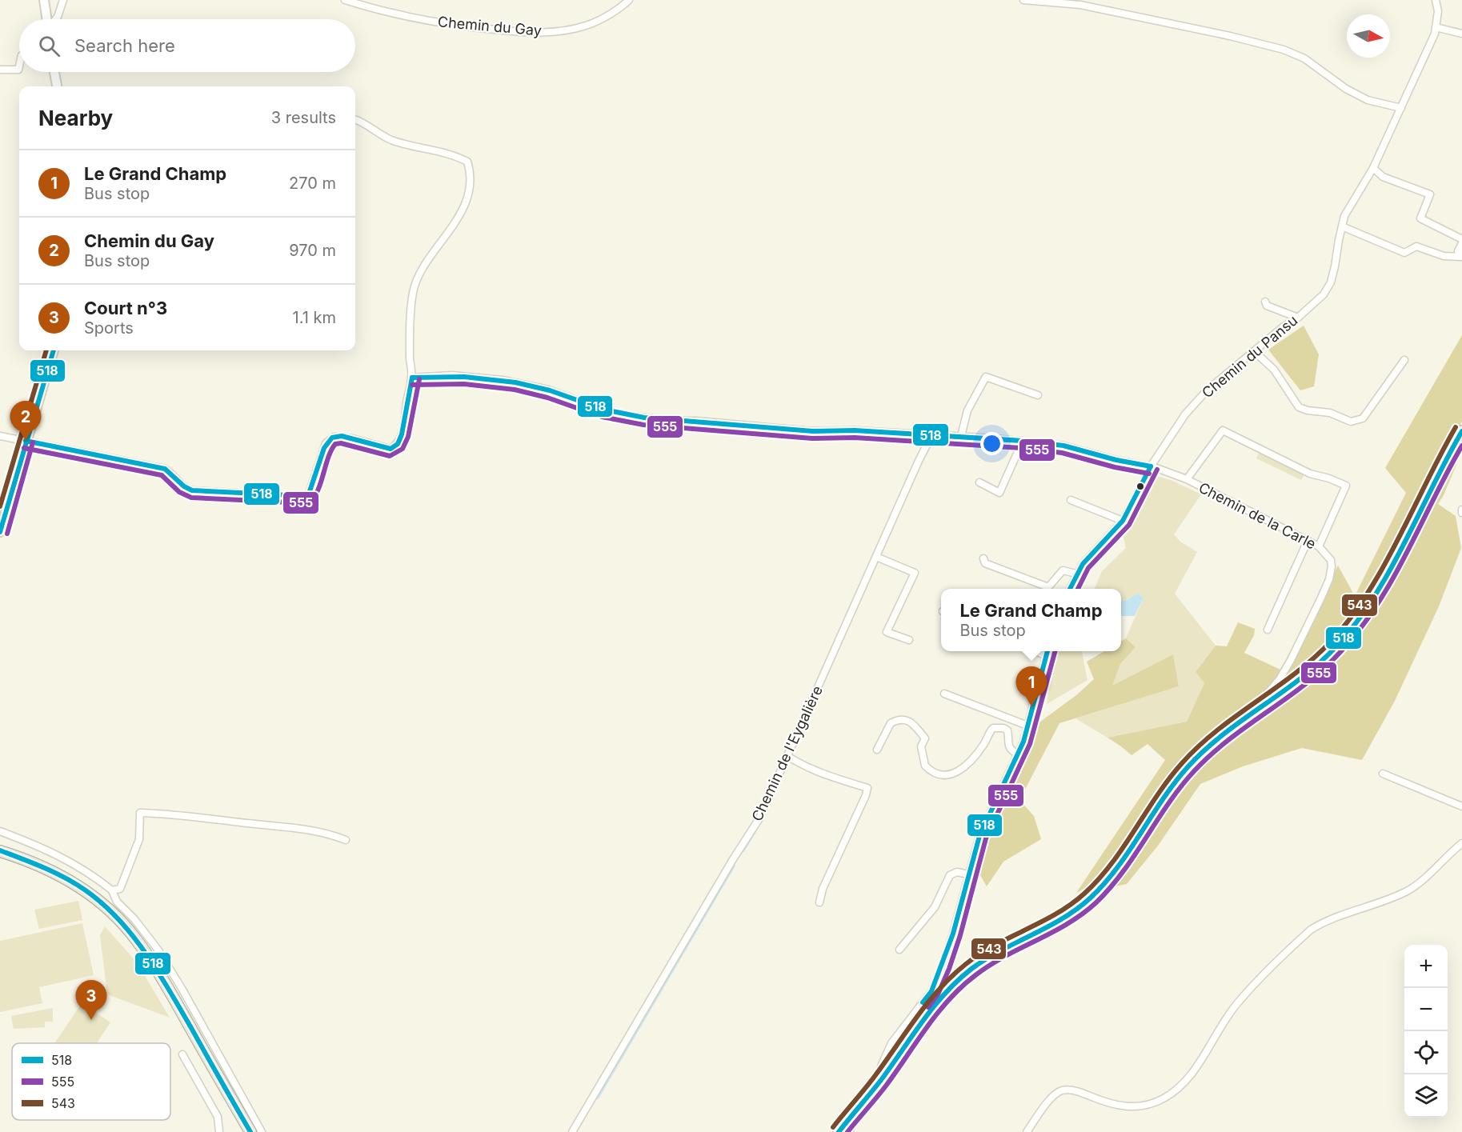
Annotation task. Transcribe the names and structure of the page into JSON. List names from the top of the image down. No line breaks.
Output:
{"streets":{"street":["Chemin du Gay","Chemin du Pansu","Chemin de la Carle","Chemin de l'Eygalière"]},"crossings":[["Chemin du Pansu","Chemin de la Carle"],["Chemin de la Carle","Chemin de l'Eygalière"]],"lines":["transit line 518","transit line 543","transit line 555"],"legend":["518","555","543"],"north":"right","page":{"search":"Search here","heading":["Nearby","3 results"],"list":[{"mark":"1","name":"Le Grand Champ","note":"Bus stop","value":"270 m"},{"mark":"2","name":"Chemin du Gay","note":"Bus stop","value":"970 m"},{"mark":"3","name":"Court n°3","note":"Sports","value":"1.1 km"}],"pins":["2","1","3"],"popup":["Le Grand Champ","Bus stop"],"map_buttons":["+","−"]}}
